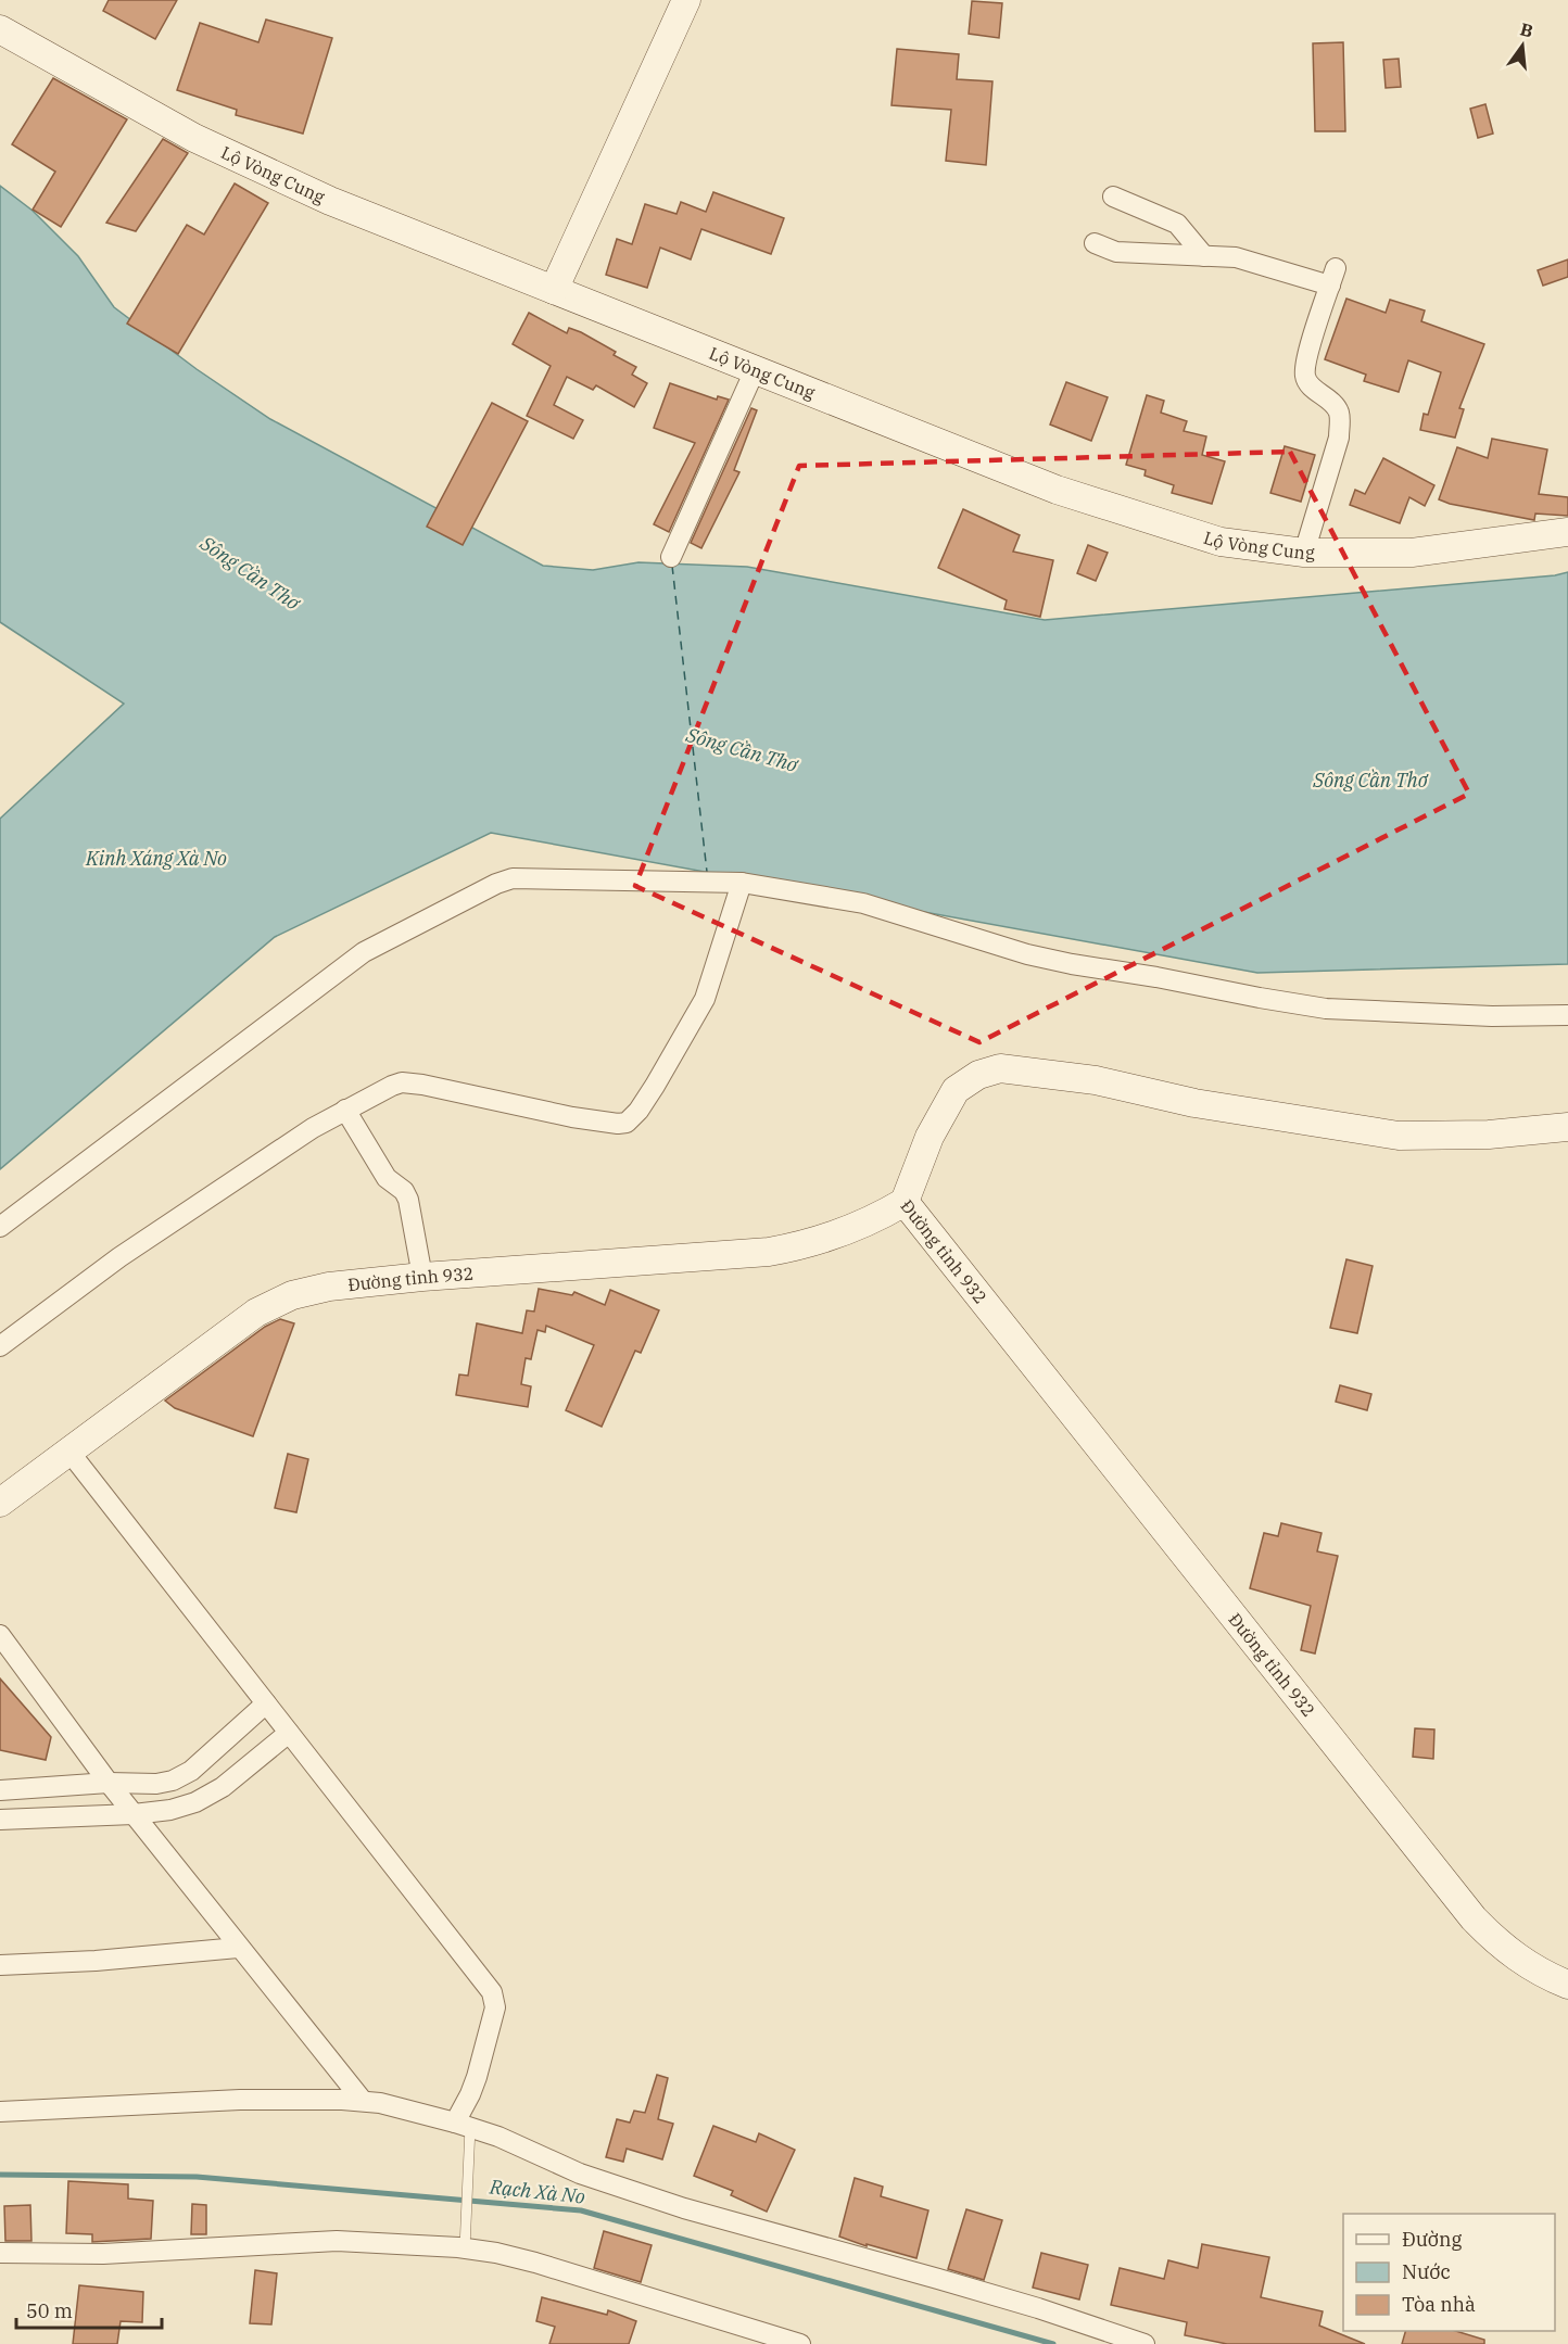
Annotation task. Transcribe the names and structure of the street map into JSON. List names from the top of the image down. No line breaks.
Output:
{"streets":{"main road":["Lộ Vòng Cung","Đường tỉnh 932"]},"water":["Sông Cần Thơ","Kinh Xáng Xà No","Rạch Xà No"],"legend":["Đường","Nước","Tòa nhà"],"scale_bar":"50 m","north":"top"}
